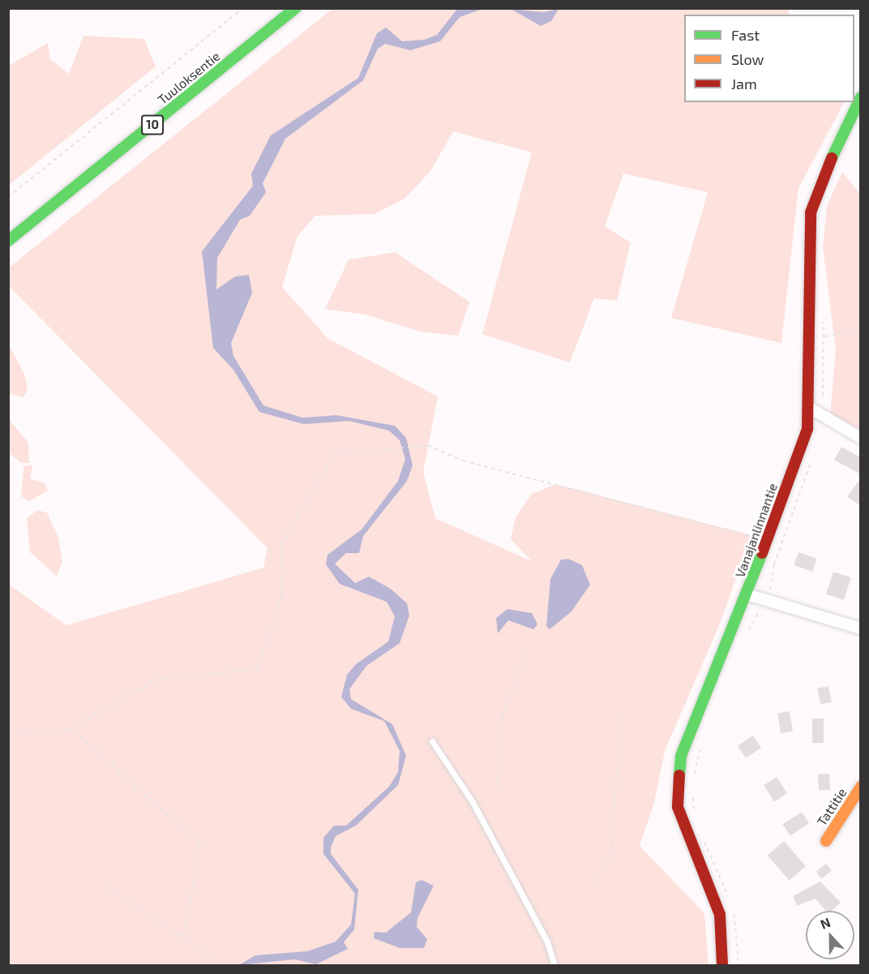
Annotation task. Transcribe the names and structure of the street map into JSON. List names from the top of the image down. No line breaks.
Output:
{"streets":{"main road":["Tuuloksentie","10","Vanajanlinnantie","Tattitie"]},"legend":["Fast","Slow","Jam"],"north":"top"}
